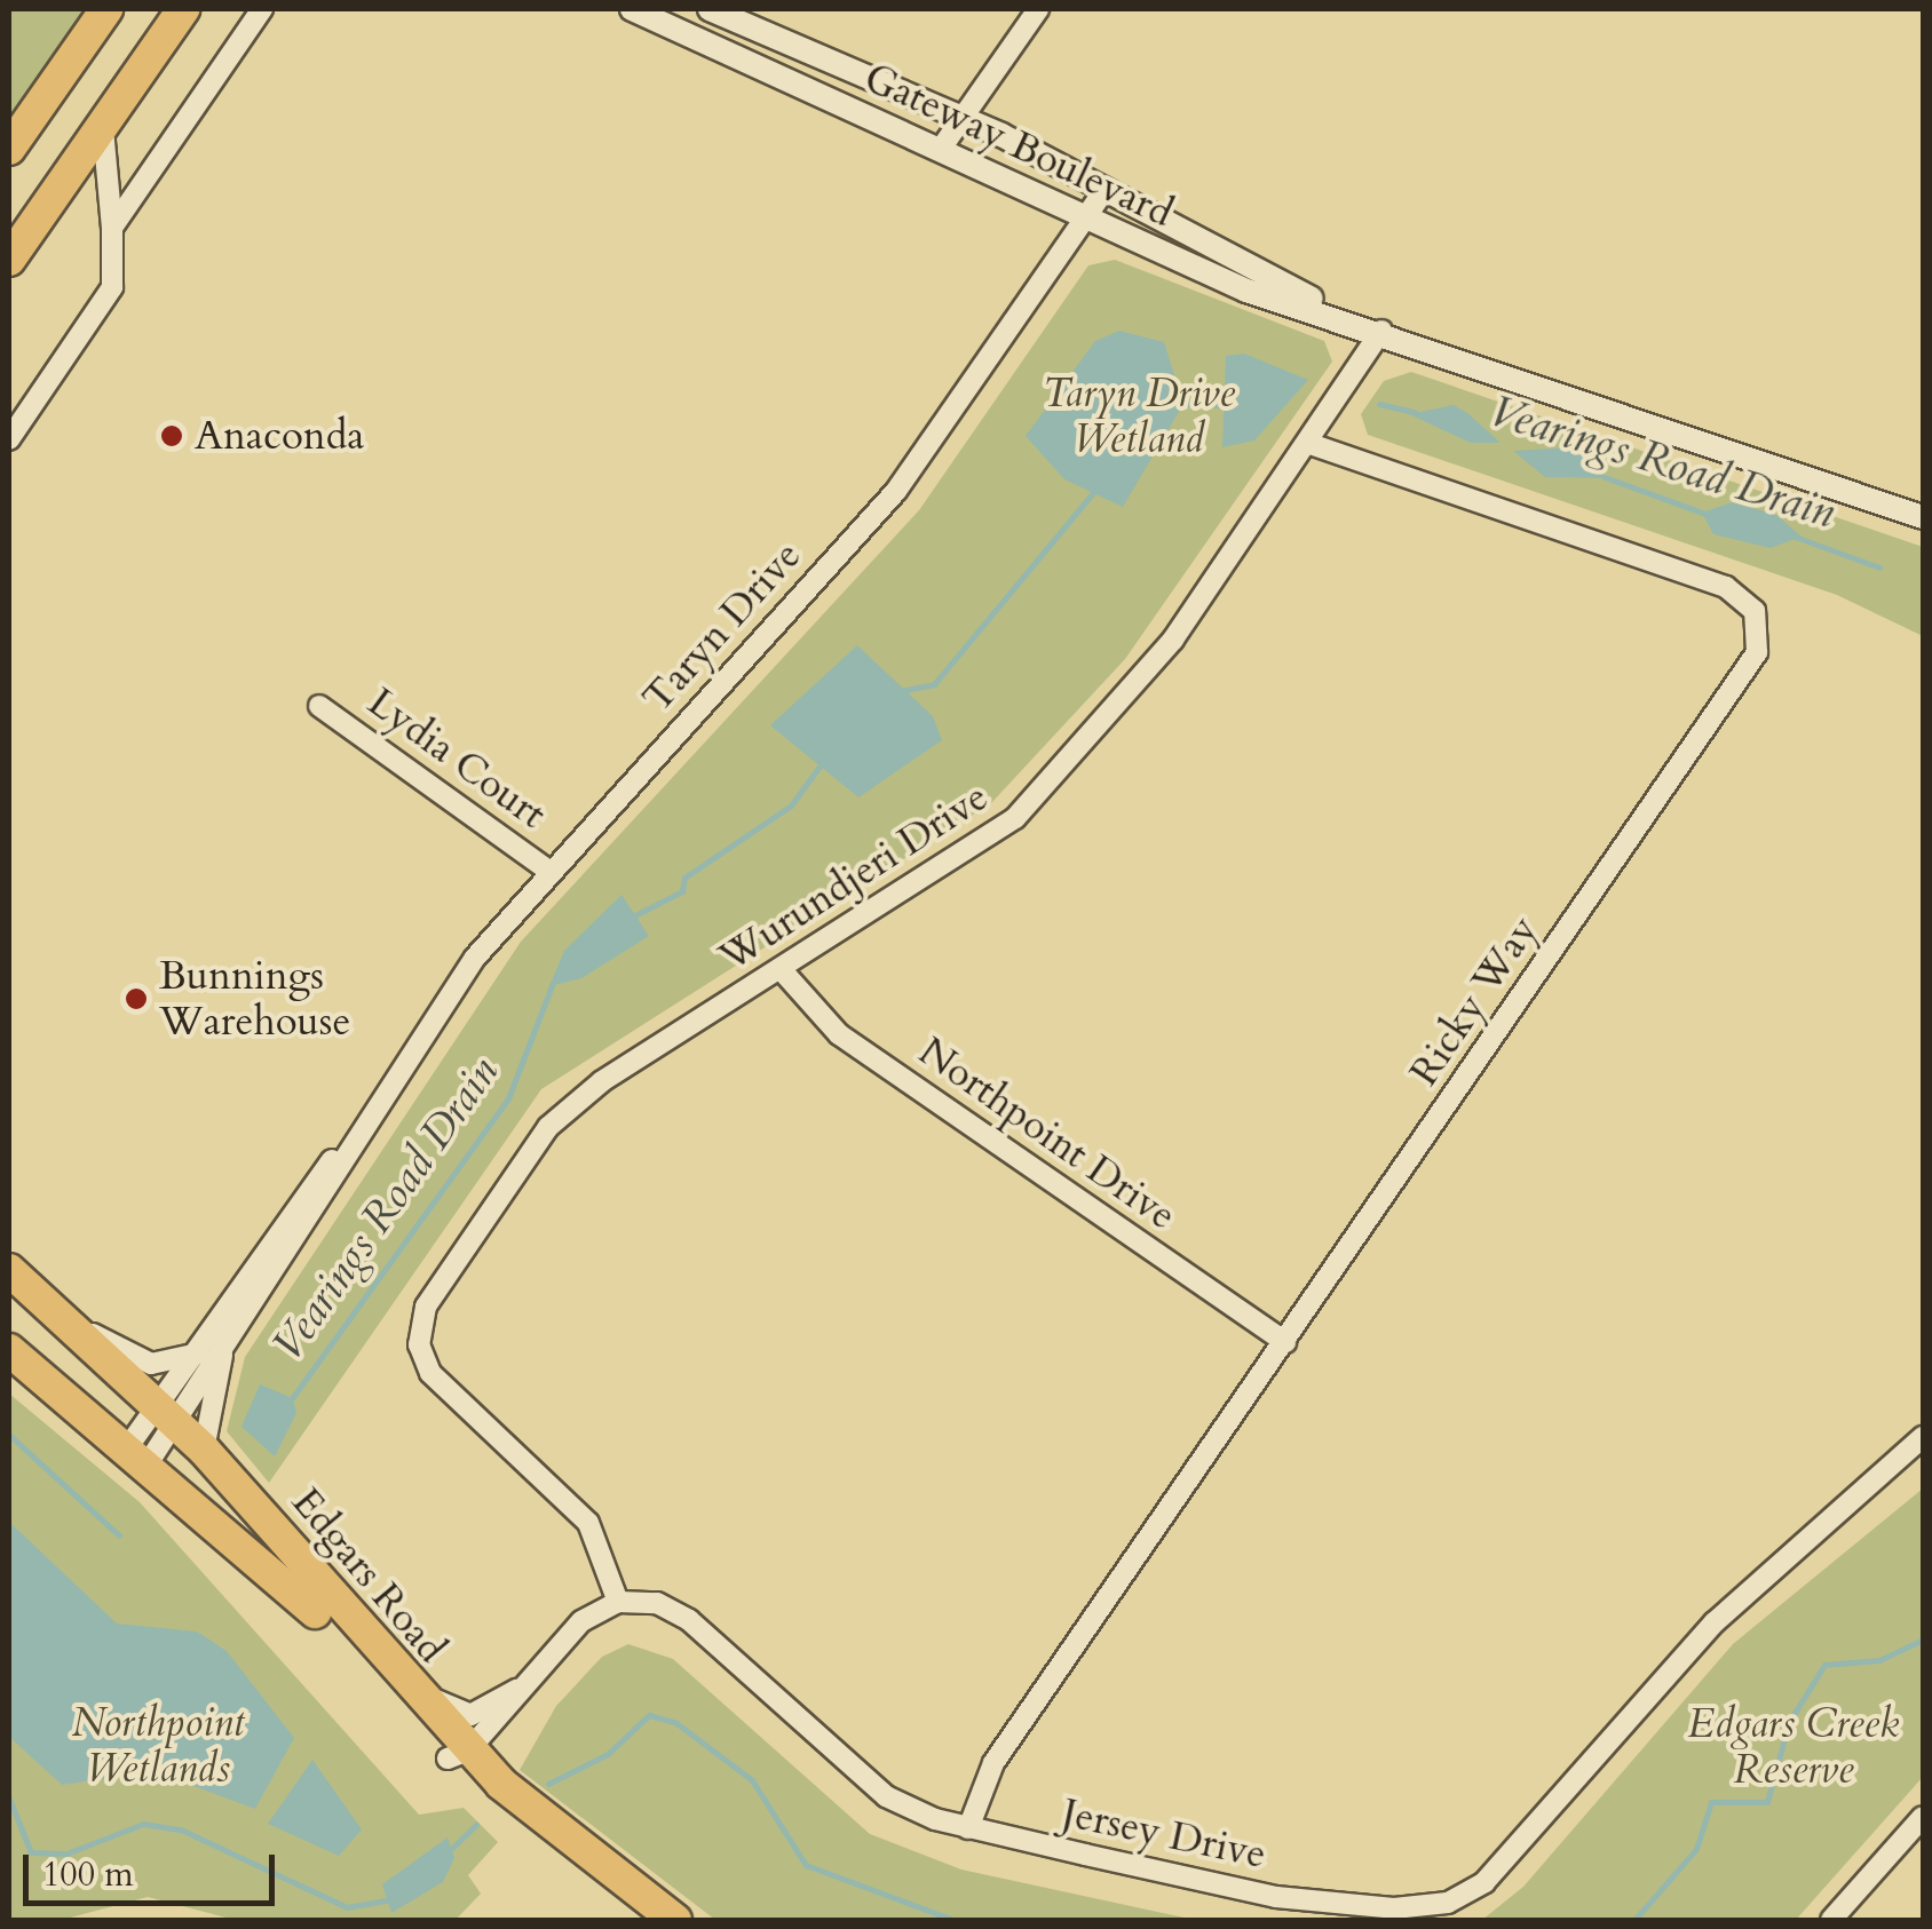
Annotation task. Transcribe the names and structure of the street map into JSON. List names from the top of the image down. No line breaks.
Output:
{"streets":{"main road":["Edgars Road"],"street":["Gateway Boulevard","Taryn Drive","Lydia Court","Wurundjeri Drive","Ricky Way","Northpoint Drive","Jersey Drive"]},"crossings":[["Gateway Boulevard","Taryn Drive"],["Gateway Boulevard","Wurundjeri Drive"],["Taryn Drive","Lydia Court"],["Taryn Drive","Edgars Road"],["Wurundjeri Drive","Ricky Way"],["Wurundjeri Drive","Northpoint Drive"],["Wurundjeri Drive","Jersey Drive"],["Ricky Way","Northpoint Drive"],["Ricky Way","Jersey Drive"]],"water":["Vearings Road Drain"],"parks":["Taryn Drive Wetland","Northpoint Wetlands","Edgars Creek Reserve"],"places":["Anaconda","Bunnings Warehouse"],"scale_bar":"100 m"}
